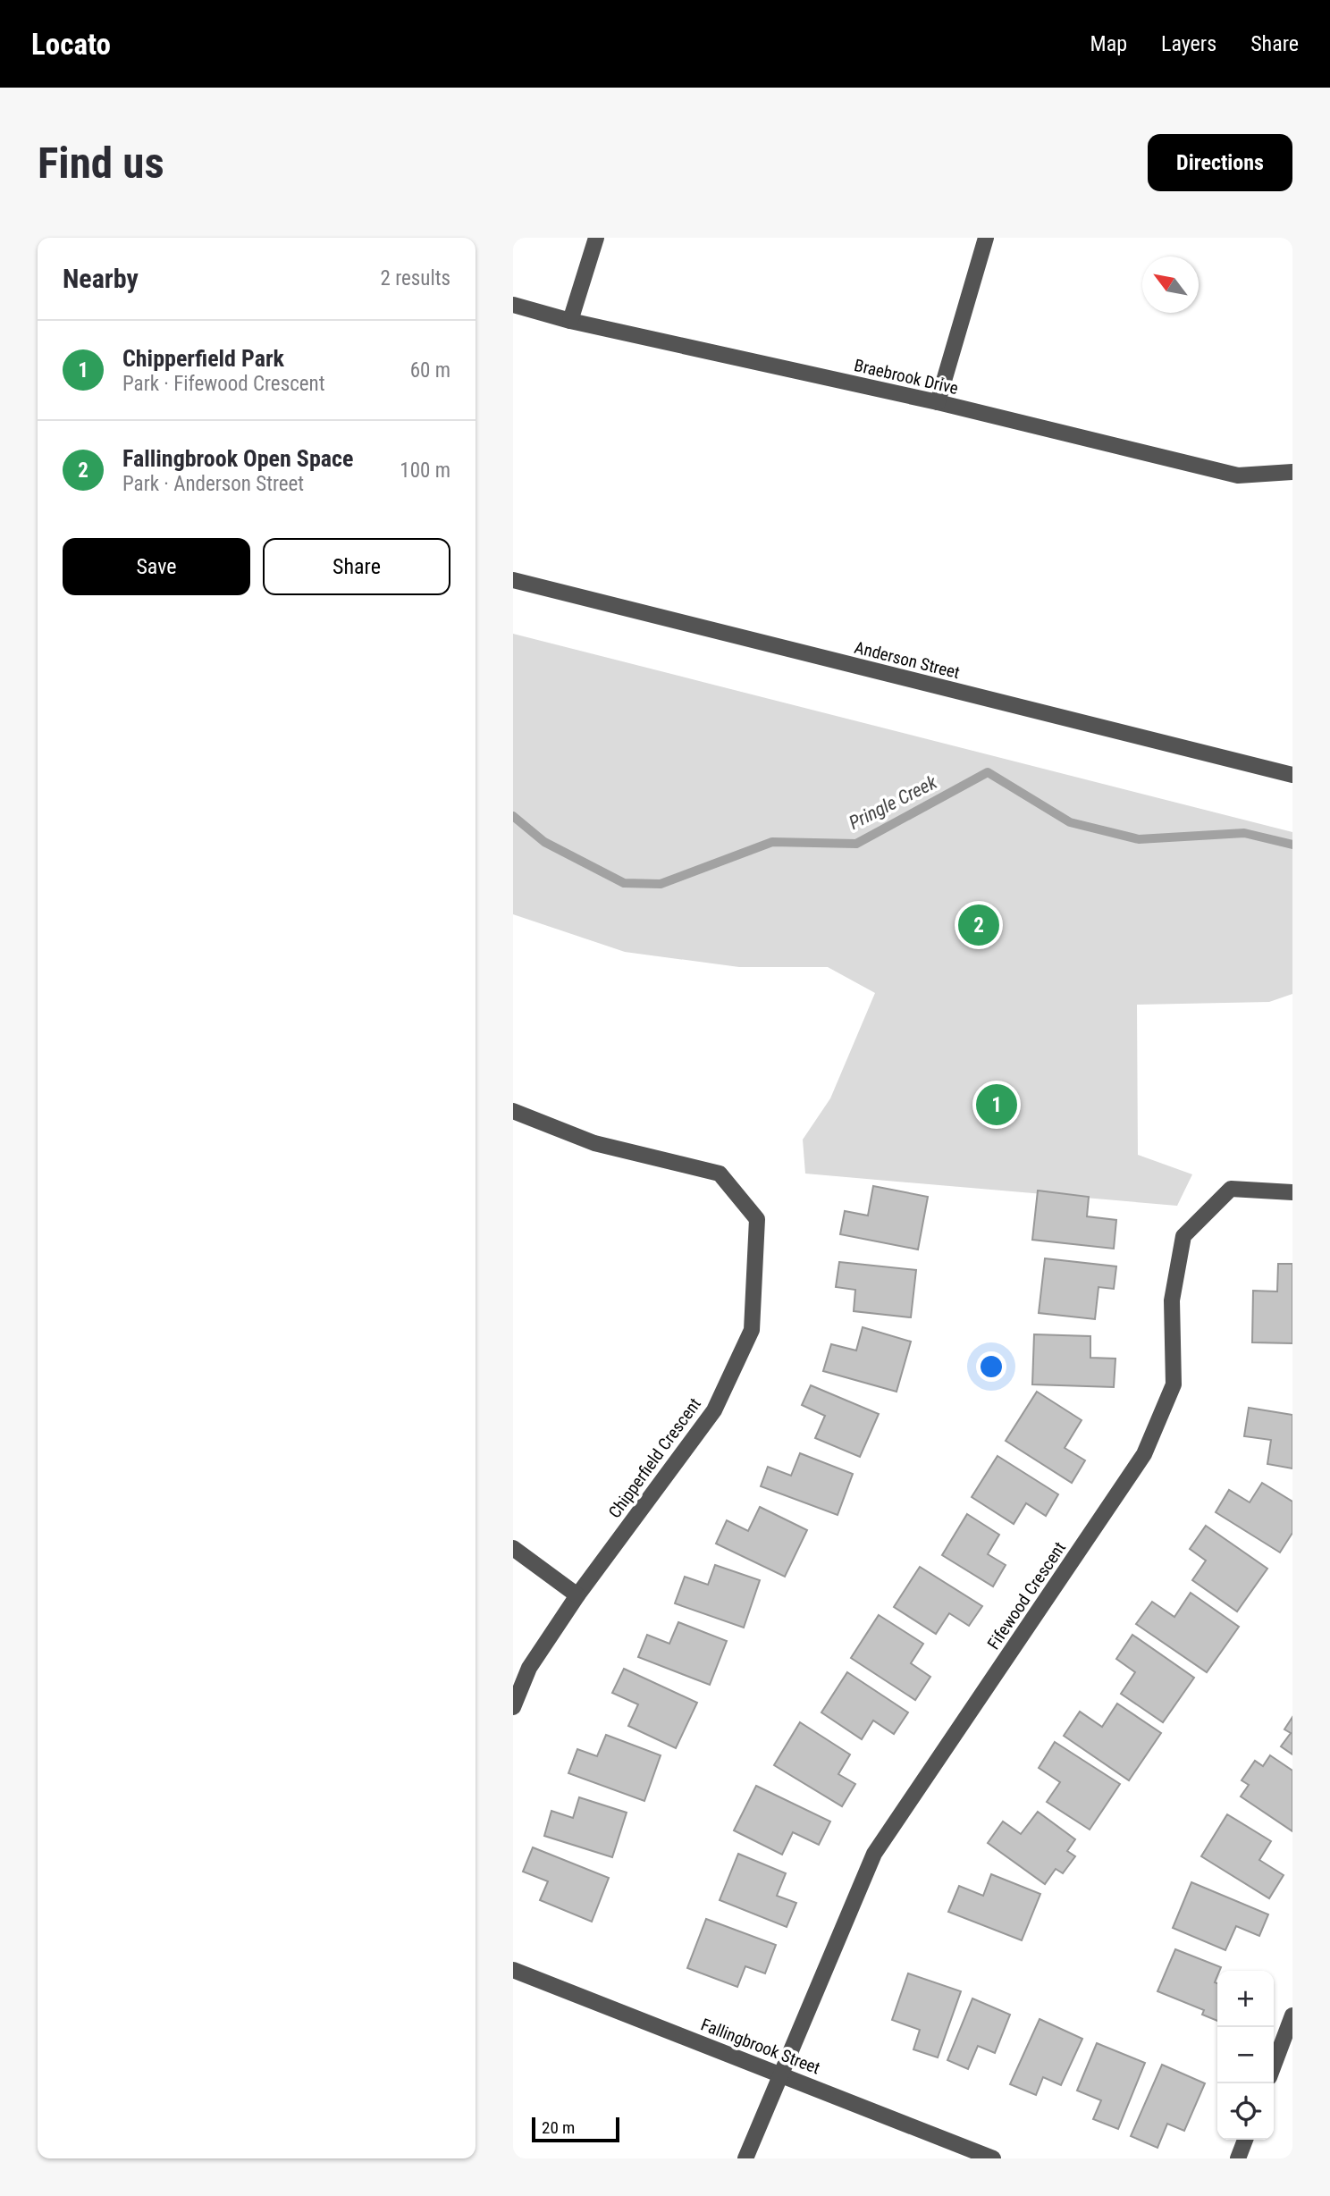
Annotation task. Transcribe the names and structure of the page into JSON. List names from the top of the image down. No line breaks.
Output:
{"streets":{"street":["Braebrook Drive","Anderson Street","Chipperfield Crescent","Fifewood Crescent","Fallingbrook Street"]},"crossings":[["Fifewood Crescent","Fallingbrook Street"]],"water":["Pringle Creek"],"scale_bar":"20 m","north":"top left","page":{"header":"Locato","nav":["Map","Layers","Share"],"buttons":["Directions",["Save","Share"]],"title":"Find us","heading":["Nearby","2 results"],"list":[{"mark":"1","name":"Chipperfield Park","note":"Park · Fifewood Crescent","value":"60 m"},{"mark":"2","name":"Fallingbrook Open Space","note":"Park · Anderson Street","value":"100 m"}],"pins":["2","1"],"map_buttons":["+","−"],"scale":"20 m"}}
